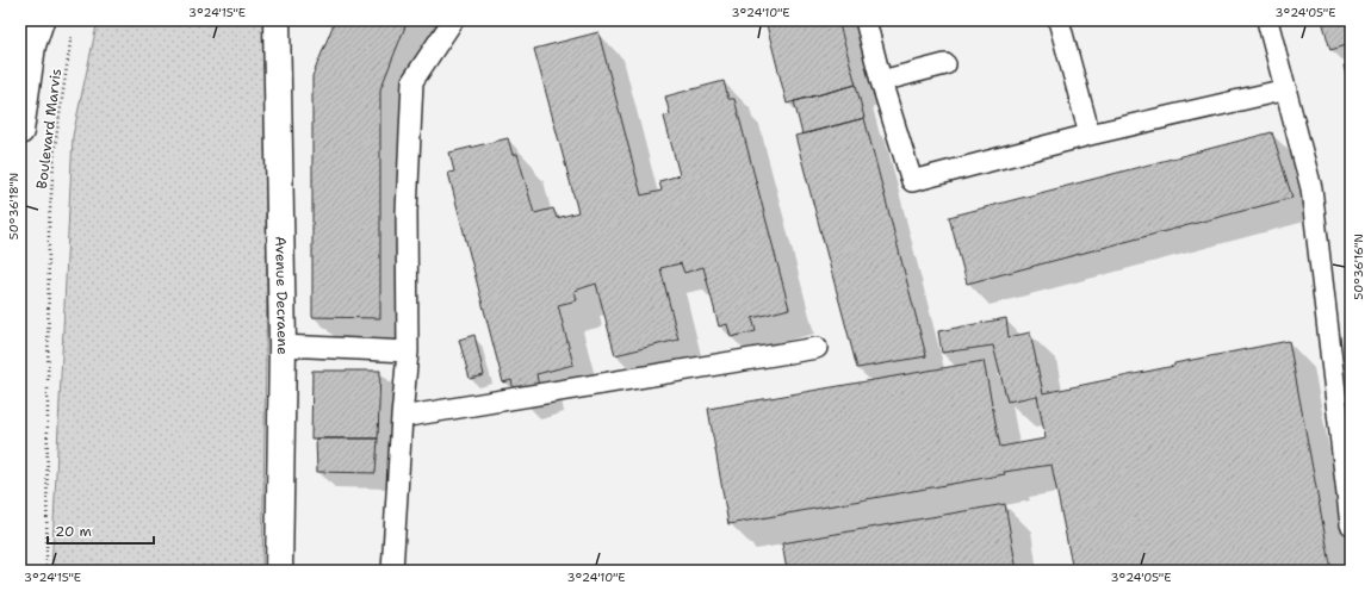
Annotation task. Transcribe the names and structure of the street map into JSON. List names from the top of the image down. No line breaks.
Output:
{"streets":{"street":["Avenue Decraene"],"path":["Boulevard Marvis"]},"scale_bar":"20 m","coordinates":["3°24'15\"E","3°24'10\"E","3°24'05\"E","50°36'18\"N","50°36'16\"N"]}
